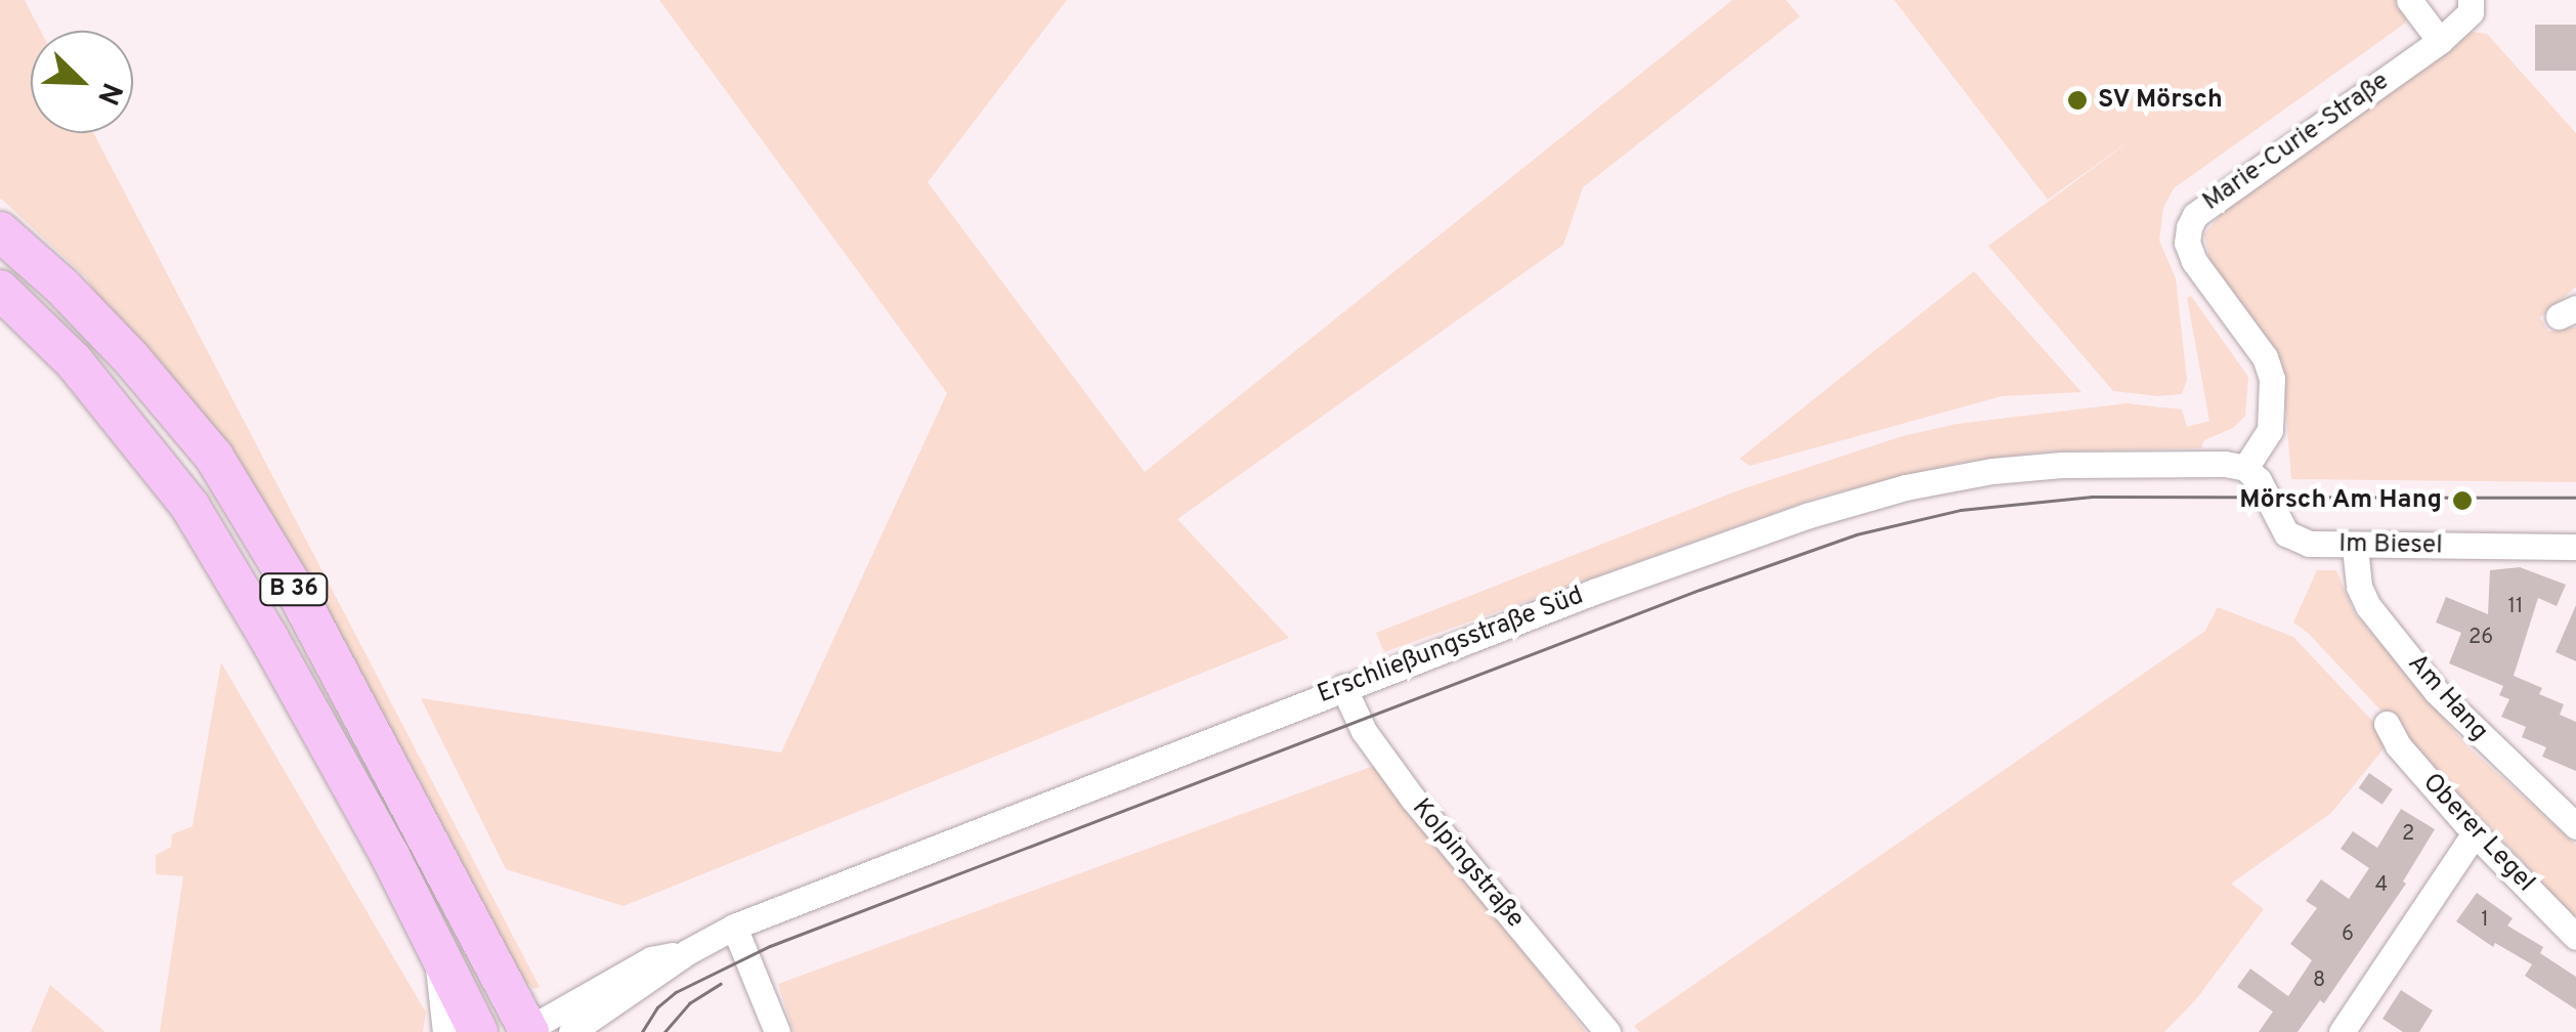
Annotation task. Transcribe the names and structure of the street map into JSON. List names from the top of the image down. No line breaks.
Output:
{"streets":{"main road":["B 36"],"street":["Marie-Curie-Straße","Im Biesel","Erschließungsstraße Süd","Am Hang","Oberer Legel","Kolpingstraße"]},"crossings":[["Marie-Curie-Straße","Im Biesel"],["Marie-Curie-Straße","Erschließungsstraße Süd"],["Im Biesel","Erschließungsstraße Süd"],["Im Biesel","Am Hang"],["B 36","Erschließungsstraße Süd"],["Erschließungsstraße Süd","Kolpingstraße"]],"places":["SV Mörsch","Mörsch Am Hang"],"house_numbers":["11","26","2","4","1","6","8"],"north":"bottom right"}
